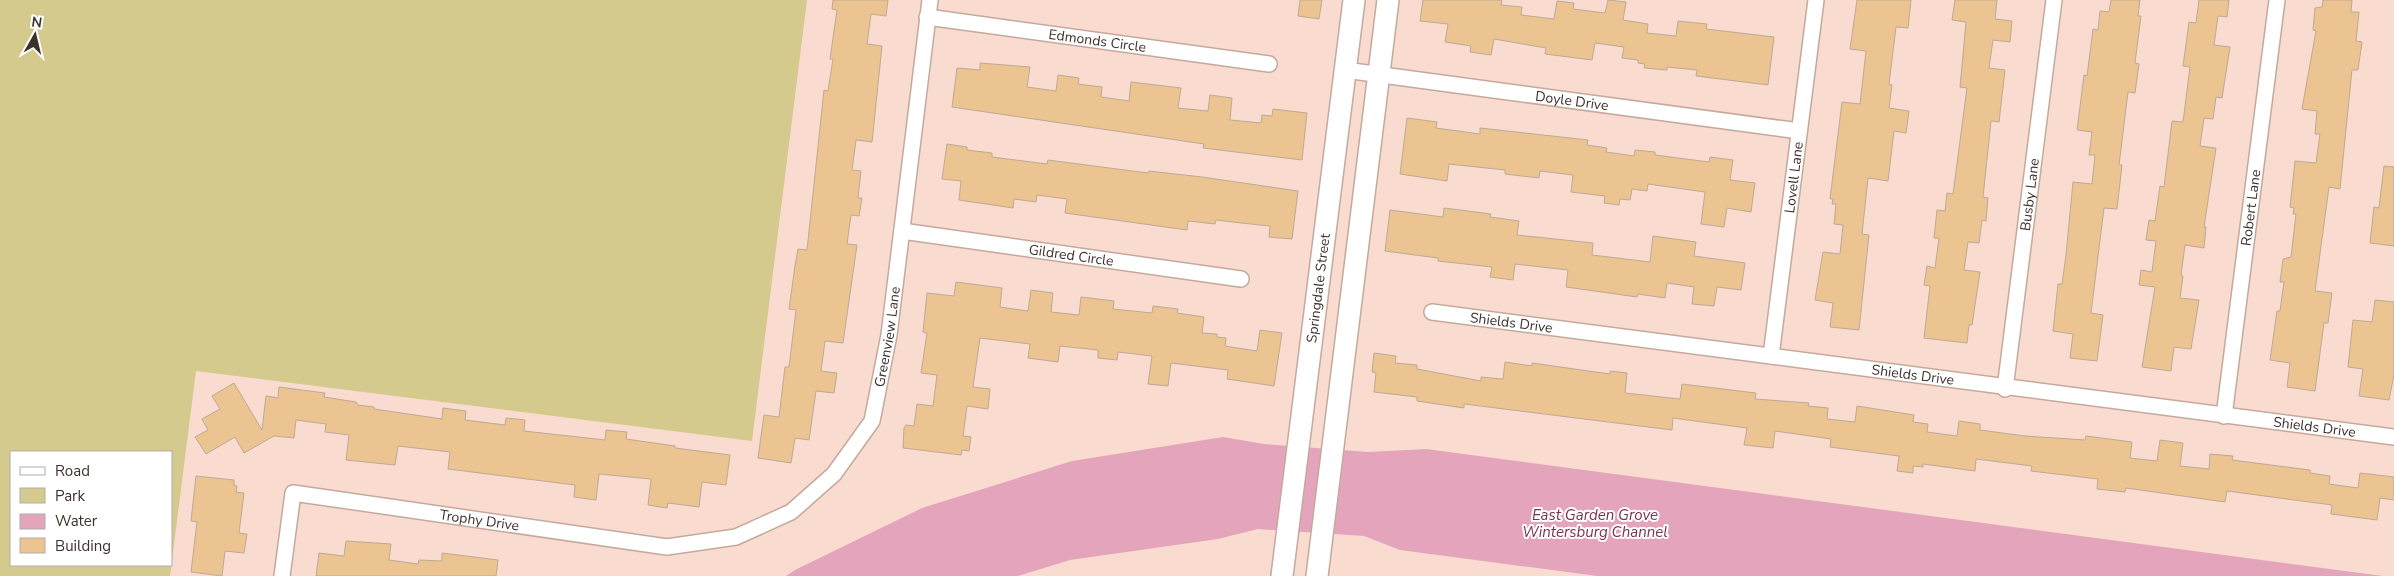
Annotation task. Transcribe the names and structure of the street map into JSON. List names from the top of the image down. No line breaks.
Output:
{"streets":{"main road":["Springdale Street"],"street":["Edmonds Circle","Doyle Drive","Lovell Lane","Busby Lane","Robert Lane","Gildred Circle","Shields Drive","Greenview Lane","Trophy Drive"]},"crossings":[["Edmonds Circle","Greenview Lane"],["Doyle Drive","Lovell Lane"],["Doyle Drive","Springdale Street"],["Lovell Lane","Shields Drive"],["Busby Lane","Shields Drive"],["Robert Lane","Shields Drive"],["Gildred Circle","Greenview Lane"],["Greenview Lane","Trophy Drive"]],"water":["East Garden Grove Wintersburg Channel"],"legend":["Road","Park","Water","Building"],"north":"top"}
